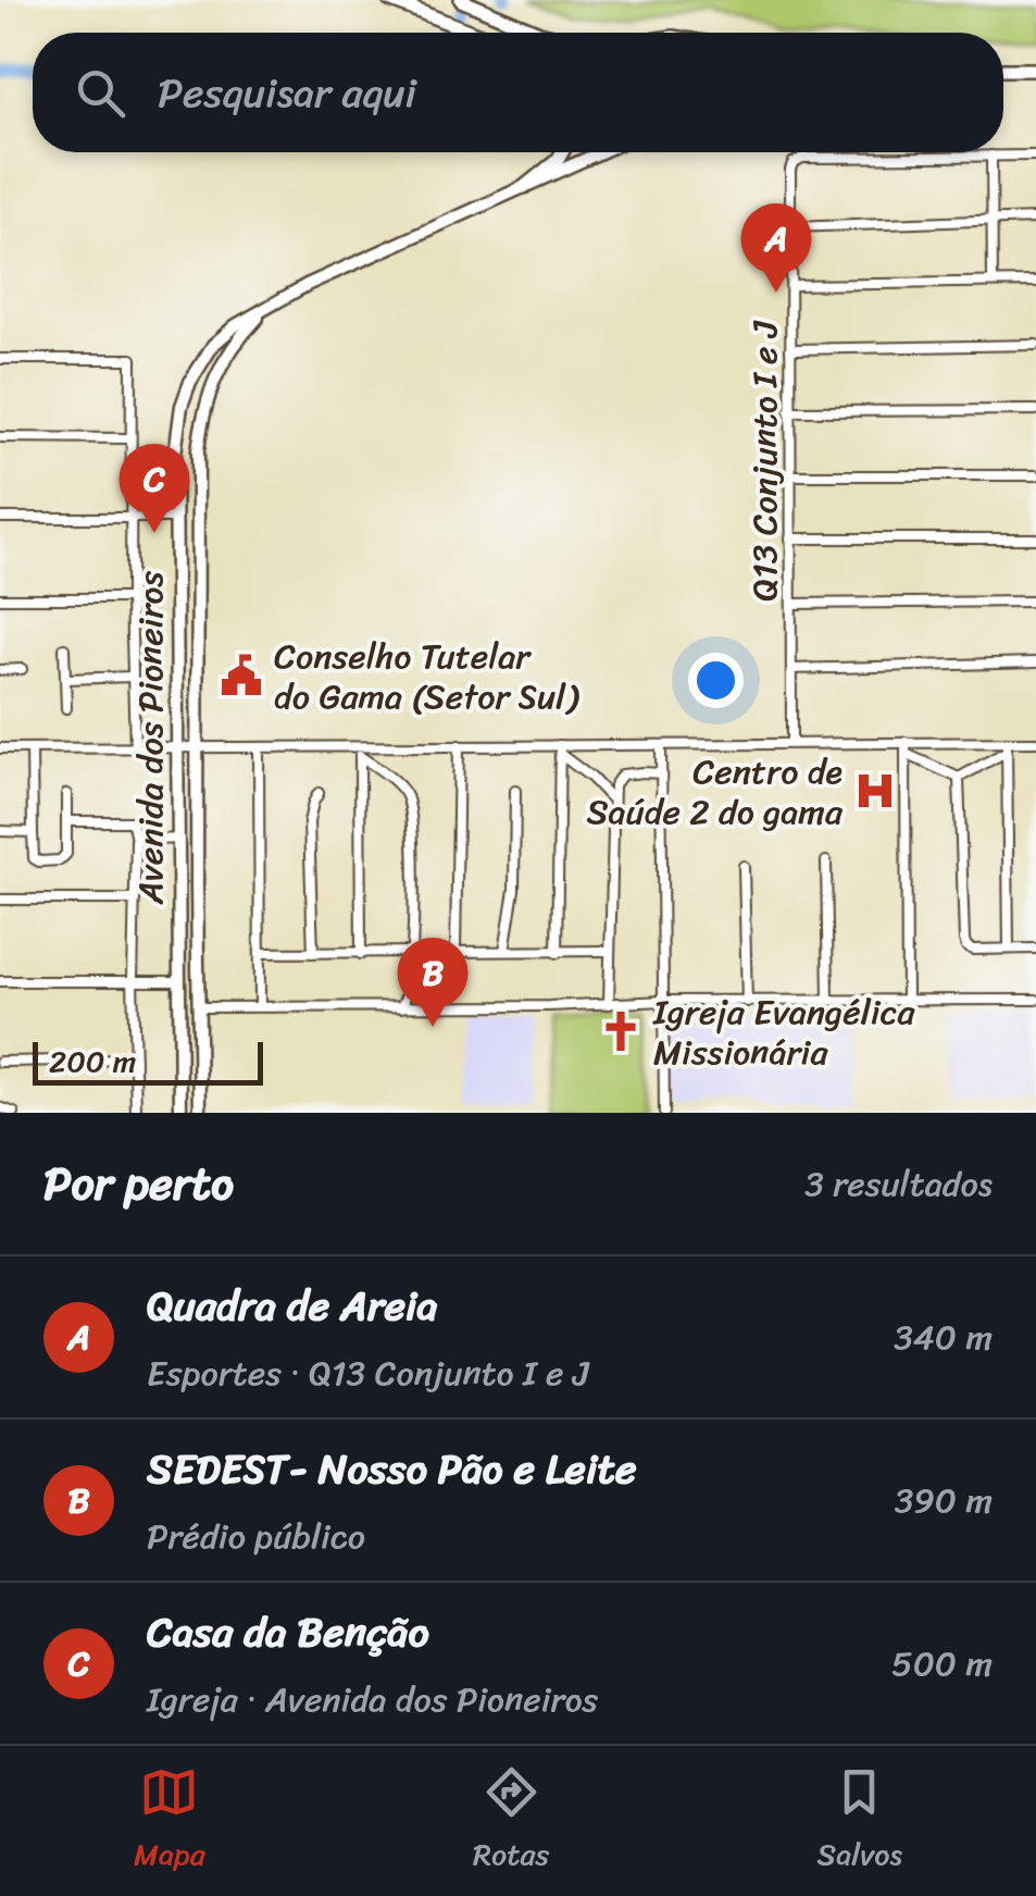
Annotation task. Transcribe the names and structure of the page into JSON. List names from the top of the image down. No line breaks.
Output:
{"streets":{"main road":["Avenida dos Pioneiros"],"street":["Q13 Conjunto I e J"]},"places":{"public building":["Conselho Tutelar do Gama (Setor Sul)"],"hospital":["Centro de Saúde 2 do gama"],"church":["Igreja Evangélica Missionária"]},"scale_bar":"200 m","page":{"search":"Pesquisar aqui","pins":["A","C","B"],"scale":"200 m","heading":["Por perto","3 resultados"],"list":[{"mark":"A","name":"Quadra de Areia","note":"Esportes · Q13 Conjunto I e J","value":"340 m"},{"mark":"B","name":"SEDEST- Nosso Pão e Leite","note":"Prédio público","value":"390 m"},{"mark":"C","name":"Casa da Benção","note":"Igreja · Avenida dos Pioneiros","value":"500 m"}],"nav":["Mapa","Rotas","Salvos"]}}
